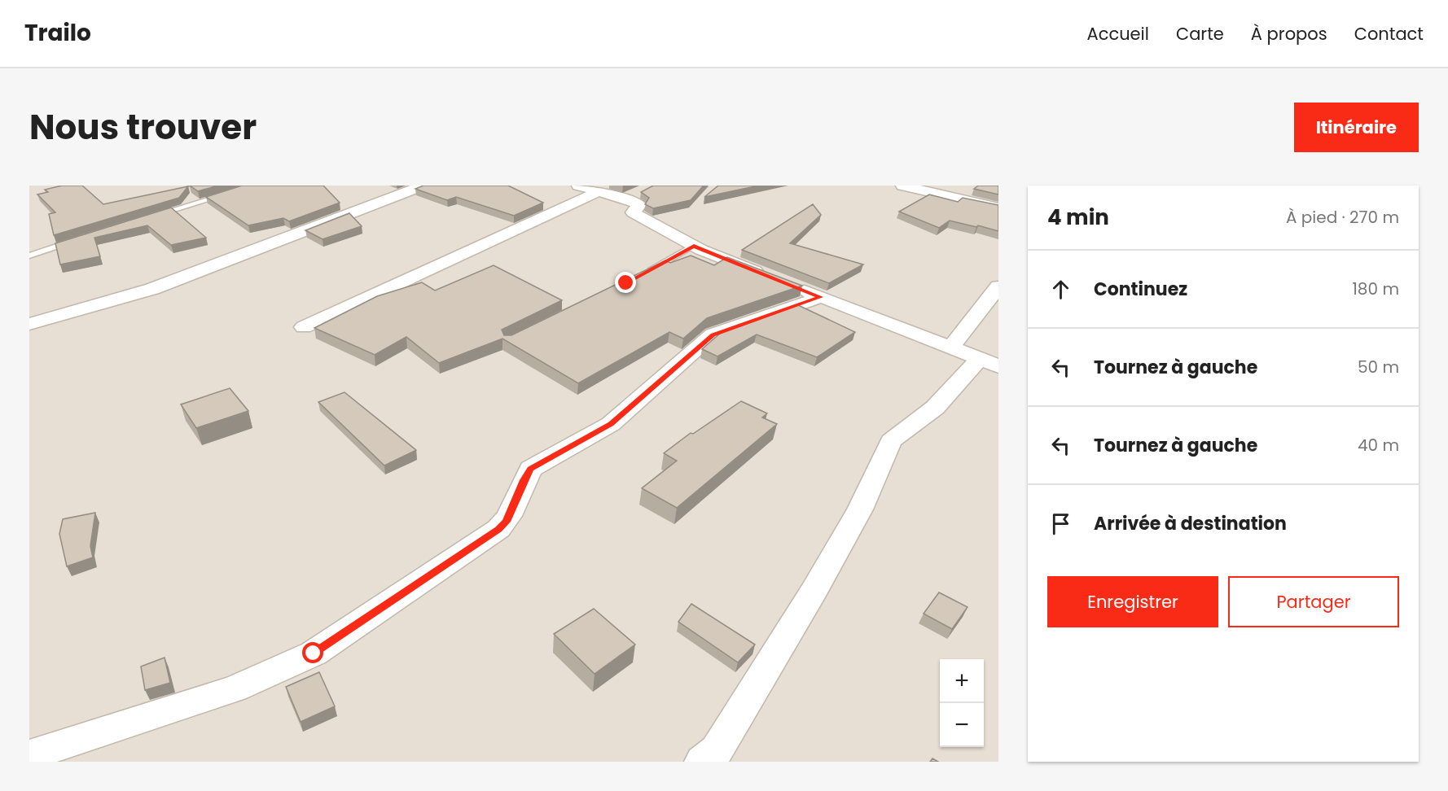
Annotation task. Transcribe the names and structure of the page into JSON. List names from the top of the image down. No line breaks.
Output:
{"page":{"header":"Trailo","nav":["Accueil","Carte","À propos","Contact"],"title":"Nous trouver","buttons":["Itinéraire",["Enregistrer","Partager"]],"heading":["4 min","À pied · 270 m"],"list":[["Continuez","180 m"],["Tournez à gauche","50 m"],["Tournez à gauche","40 m"],"Arrivée à destination"],"map_buttons":["+","−"]}}
